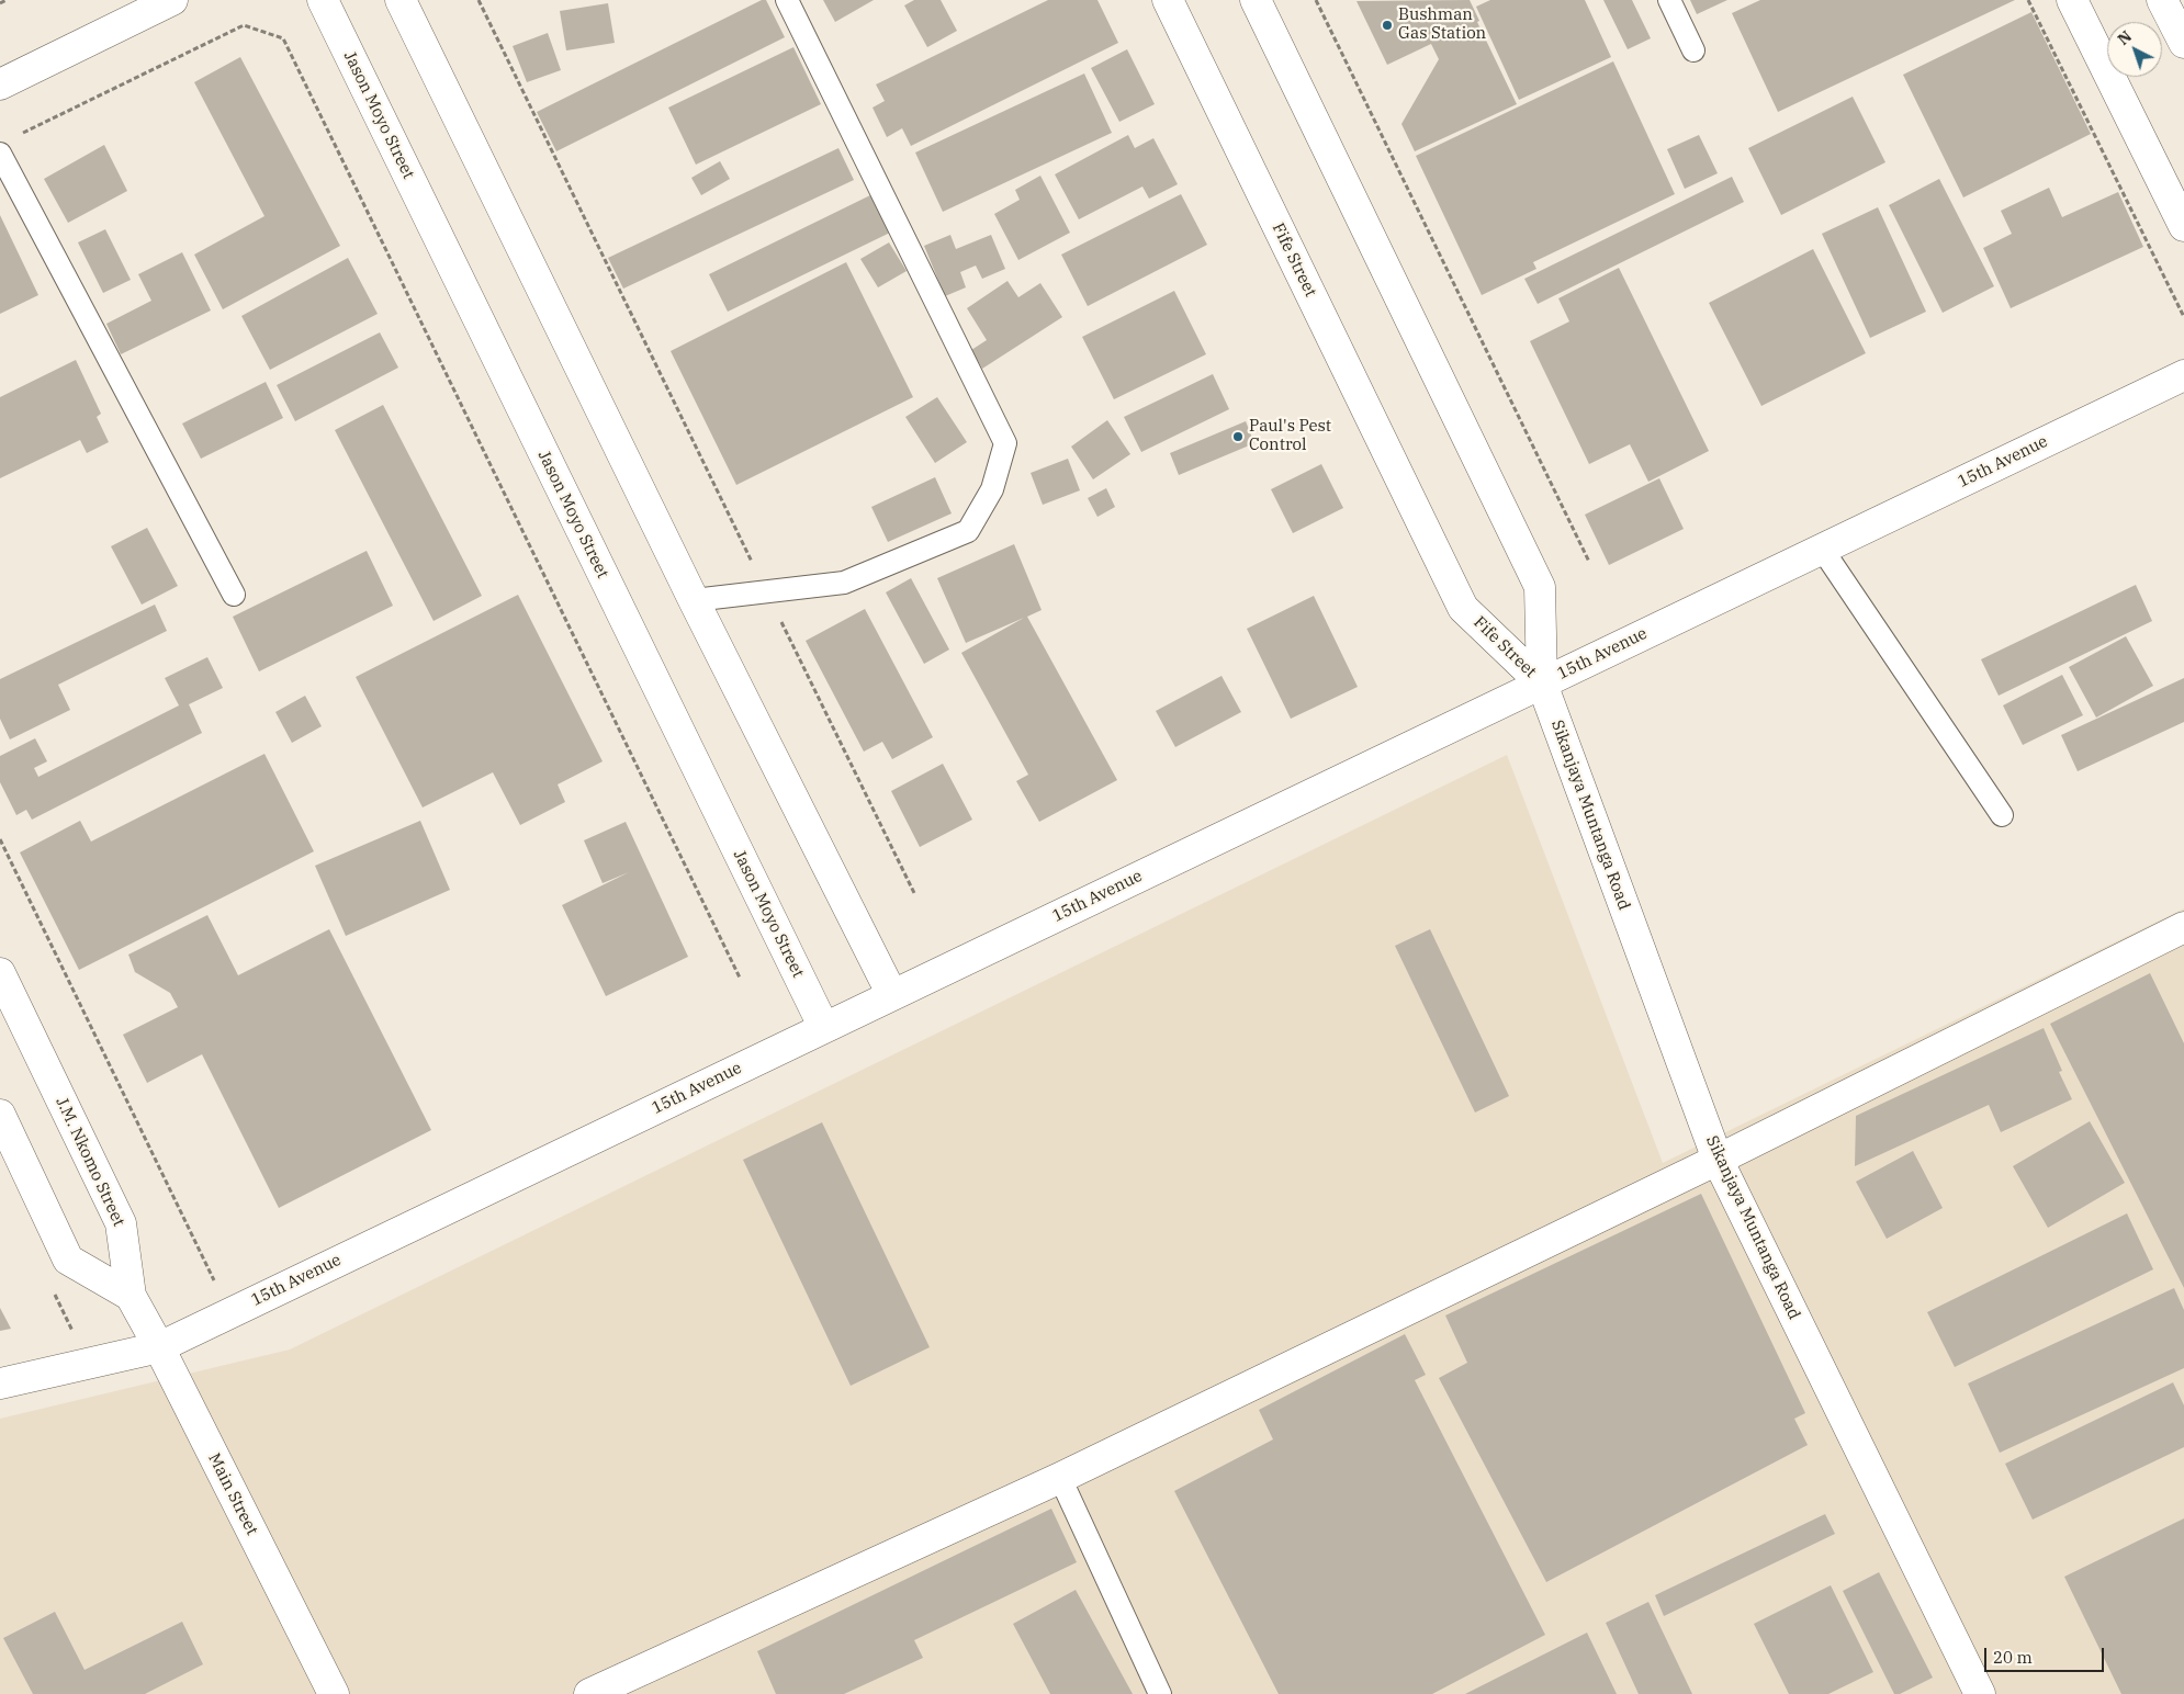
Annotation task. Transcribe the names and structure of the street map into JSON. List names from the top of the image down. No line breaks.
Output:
{"streets":{"main road":["Jason Moyo Street","Fife Street","15th Avenue","Sikanjaya Muntanga Road","J.M. Nkomo Street","Main Street"]},"crossings":[["Jason Moyo Street","15th Avenue"],["Fife Street","15th Avenue"],["Fife Street","Sikanjaya Muntanga Road"],["15th Avenue","Sikanjaya Muntanga Road"],["15th Avenue","Main Street"],["J.M. Nkomo Street","Main Street"]],"places":["Bushman Gas Station","Paul's Pest Control"],"scale_bar":"20 m","north":"top left"}
